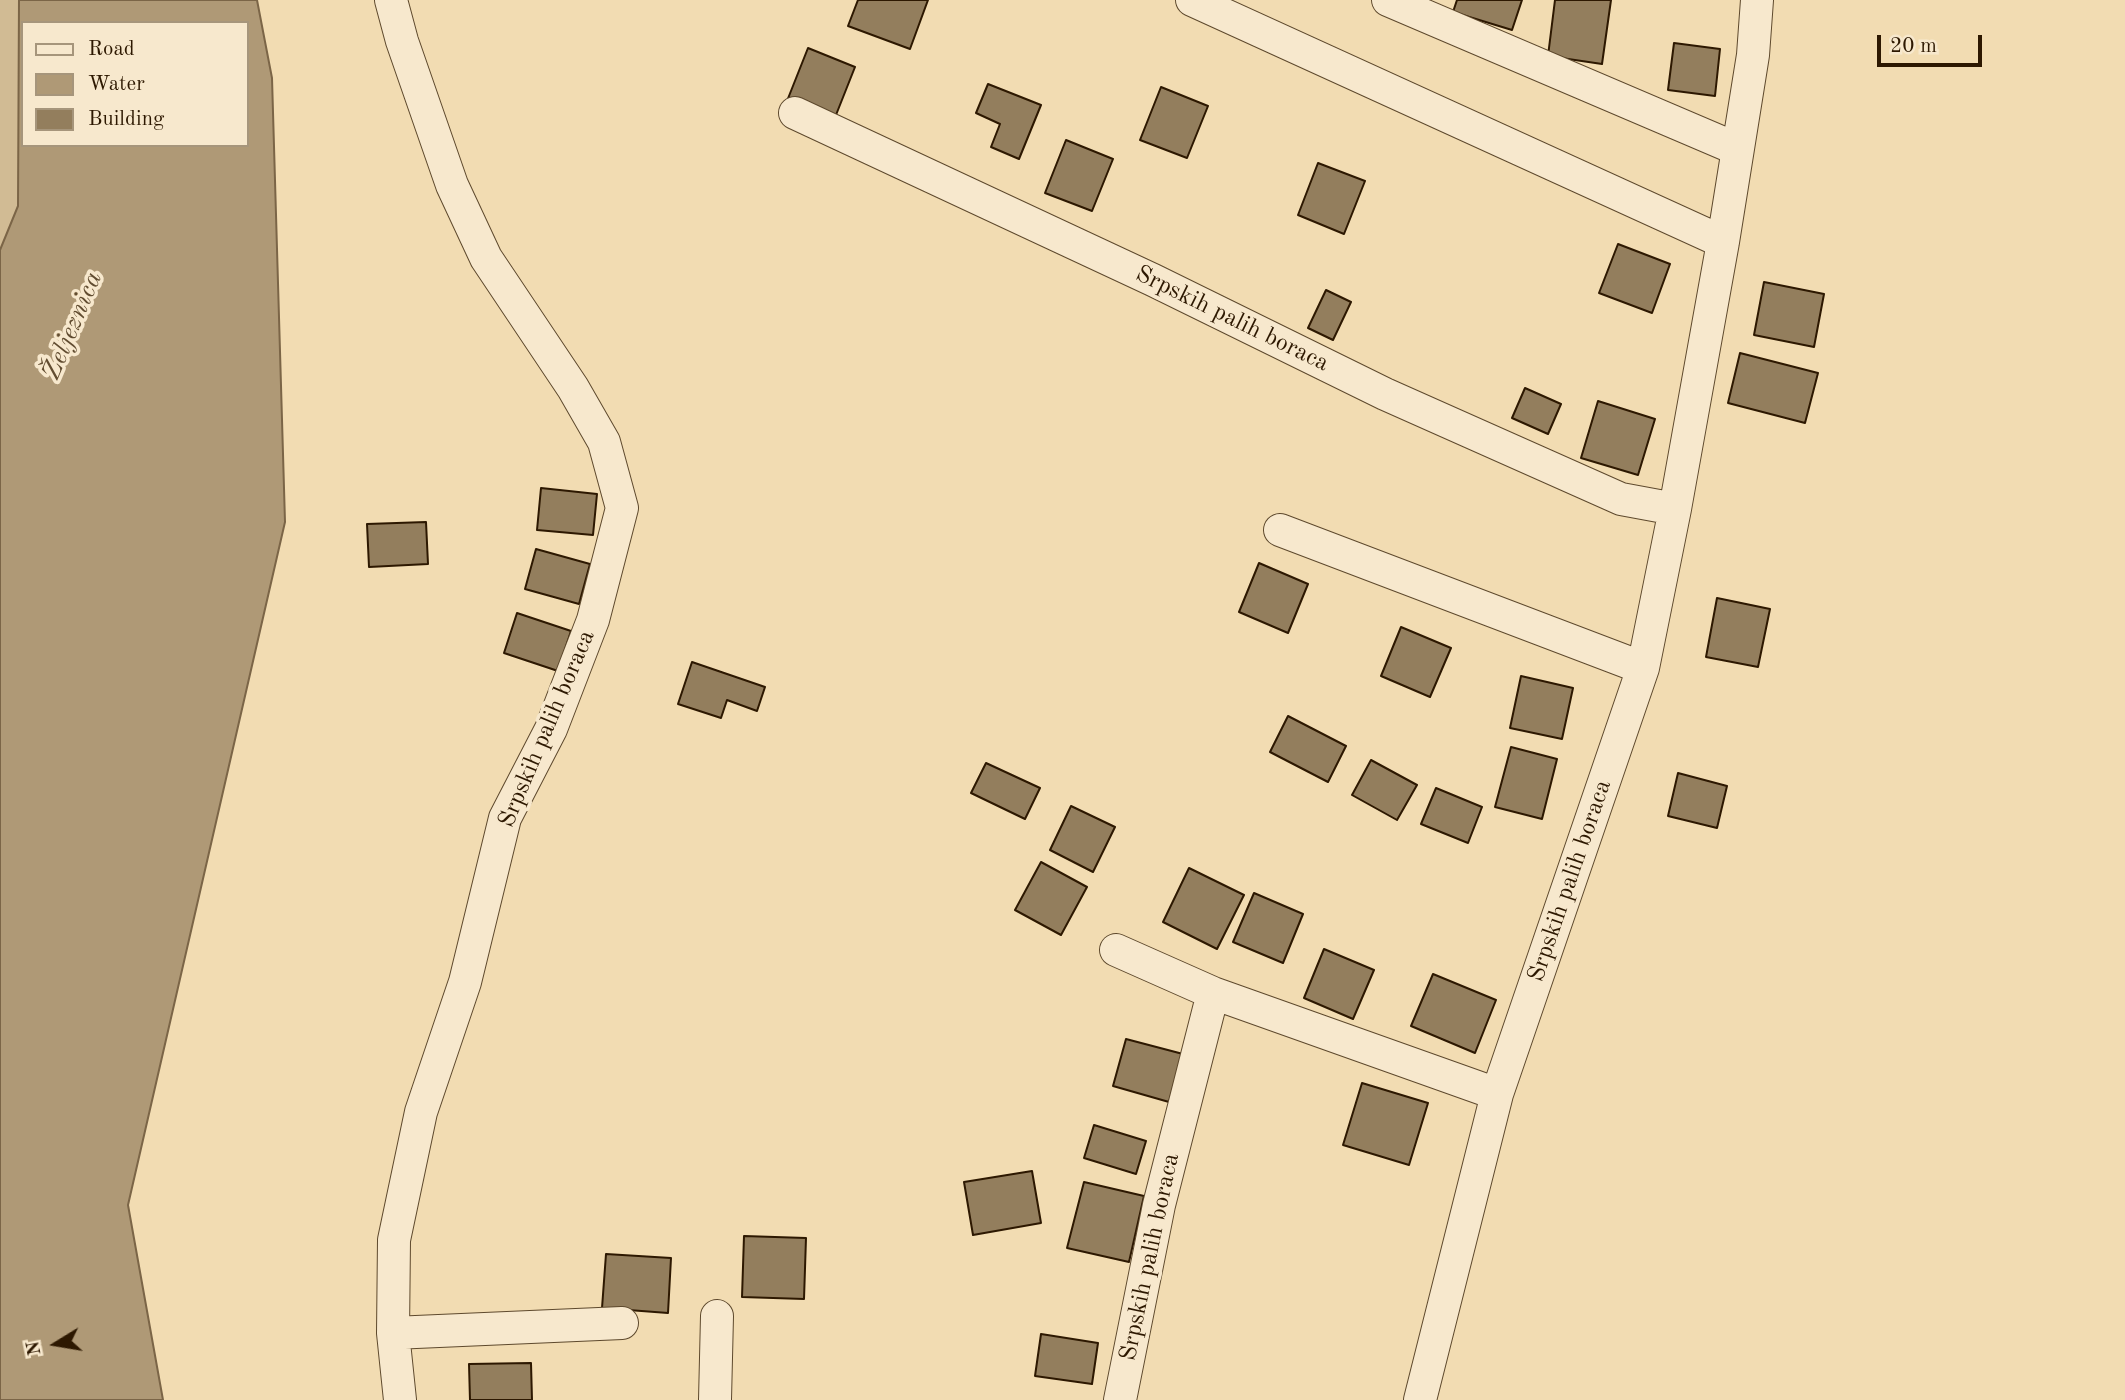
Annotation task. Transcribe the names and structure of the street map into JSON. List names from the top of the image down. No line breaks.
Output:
{"streets":{"street":["Srpskih palih boraca"]},"water":["Željeznica"],"legend":["Road","Water","Building"],"scale_bar":"20 m","north":"left"}
